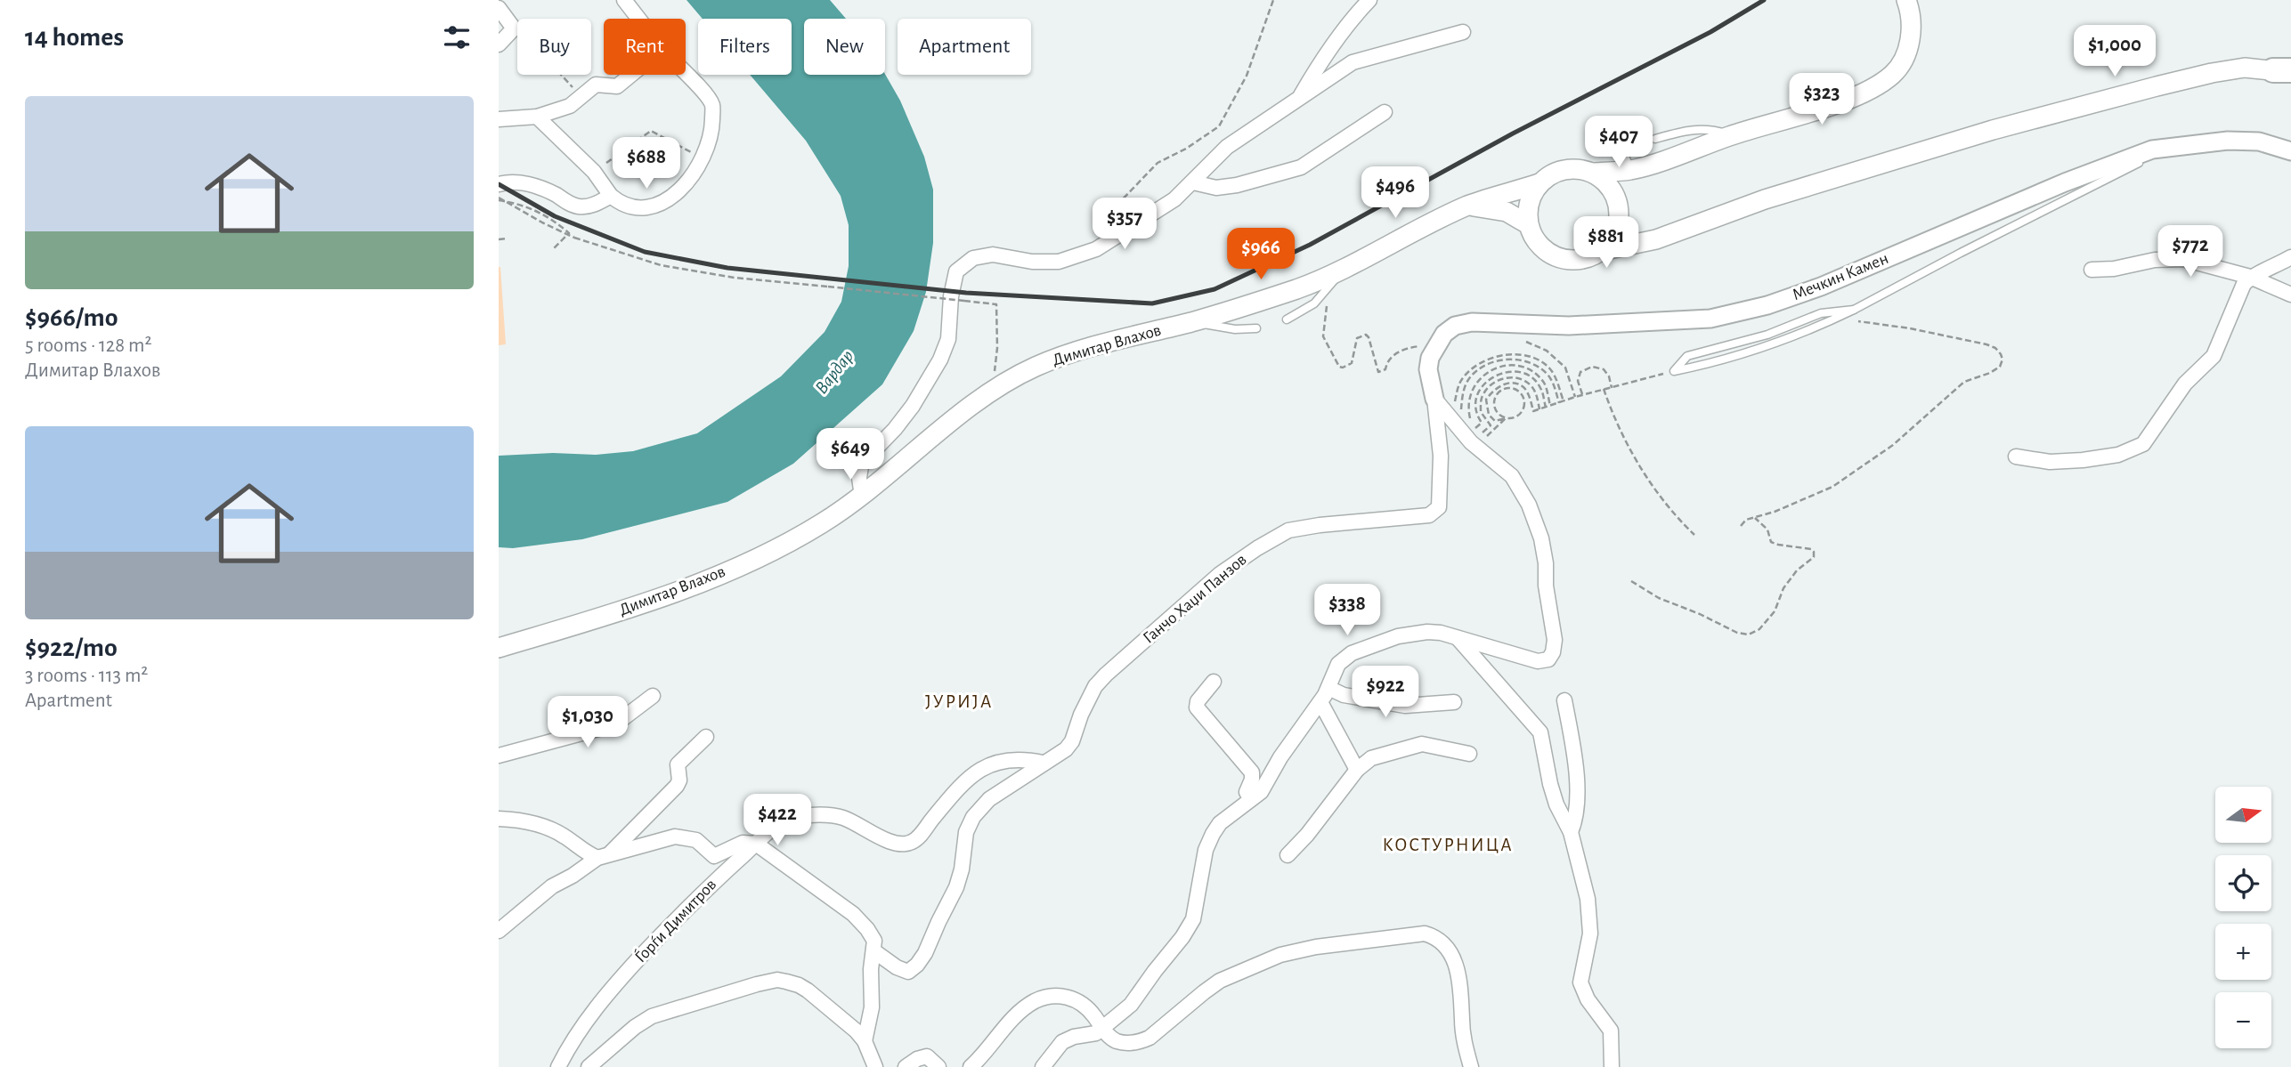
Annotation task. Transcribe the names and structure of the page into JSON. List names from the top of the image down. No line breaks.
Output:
{"streets":{"main road":["Димитар Влахов"],"street":["Мечкин Камен","Ганчо Хаџи Панзов","Ѓорѓи Димитров"]},"crossings":[["Ганчо Хаџи Панзов","Ѓорѓи Димитров"]],"districts":["ЈУРИЈА","КОСТУРНИЦА"],"water":["Вардар"],"north":"right","page":{"heading":"14 homes","chip":["Buy","Rent","Filters","New","Apartment"],"price":["$1,000","$323","$407","$688","$496","$357","$881","$772","$966","$649","$338","$922","$1,030","$422"],"list":[{"name":"$966/mo","note":"5 rooms · 128 m² · Димитар Влахов"},{"name":"$922/mo","note":"3 rooms · 113 m² · Apartment"}],"map_buttons":["+","−"]}}
